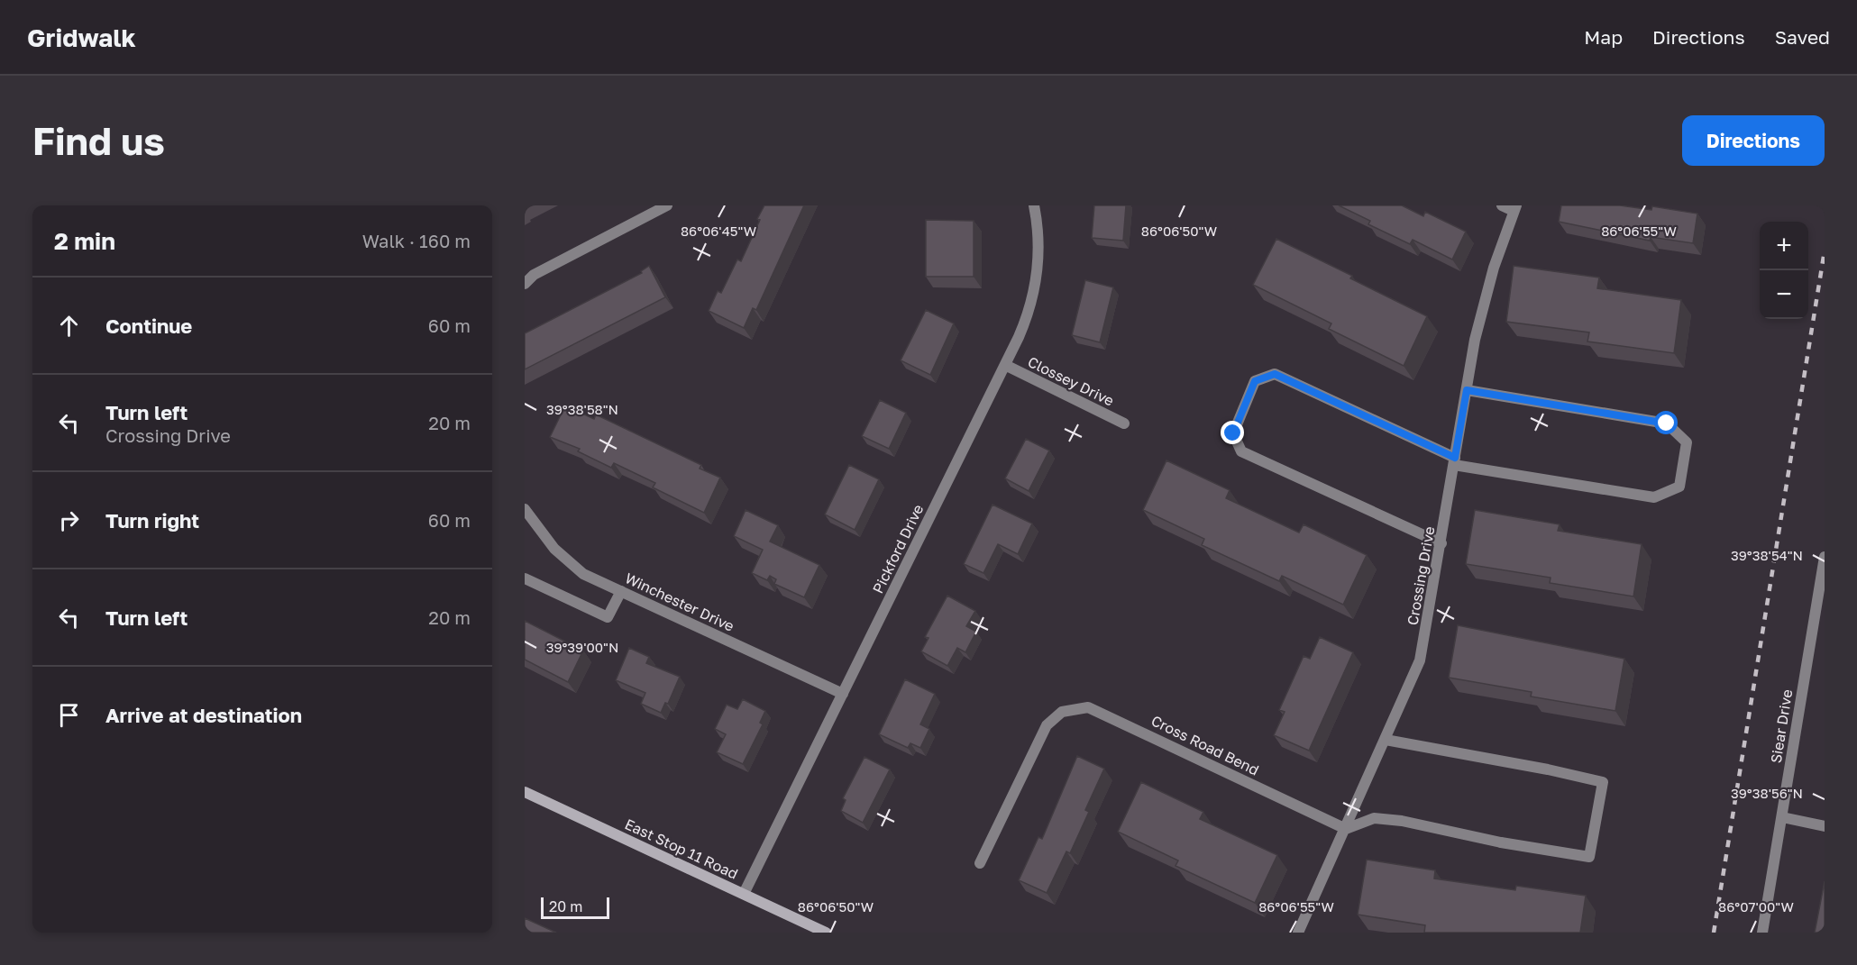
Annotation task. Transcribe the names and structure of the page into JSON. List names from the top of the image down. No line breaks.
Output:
{"streets":{"main road":["East Stop 11 Road"],"street":["Clossey Drive","Pickford Drive","Crossing Drive","Winchester Drive","Siear Drive","Cross Road Bend"]},"crossings":[["Clossey Drive","Pickford Drive"],["Pickford Drive","Winchester Drive"],["Pickford Drive","East Stop 11 Road"],["Crossing Drive","Cross Road Bend"]],"scale_bar":"20 m","page":{"header":"Gridwalk","nav":["Map","Directions","Saved"],"buttons":"Directions","title":"Find us","heading":["2 min","Walk · 160 m"],"map_buttons":["+","−"],"list":[["Continue","60 m"],["Turn left","Crossing Drive","20 m"],["Turn right","60 m"],["Turn left","20 m"],"Arrive at destination"],"scale":"20 m"},"coordinates":["86°06'45\"W","86°06'50\"W","86°06'55\"W","39°38'58\"N","39°38'54\"N","39°39'00\"N","39°38'56\"N","86°07'00\"W"]}
